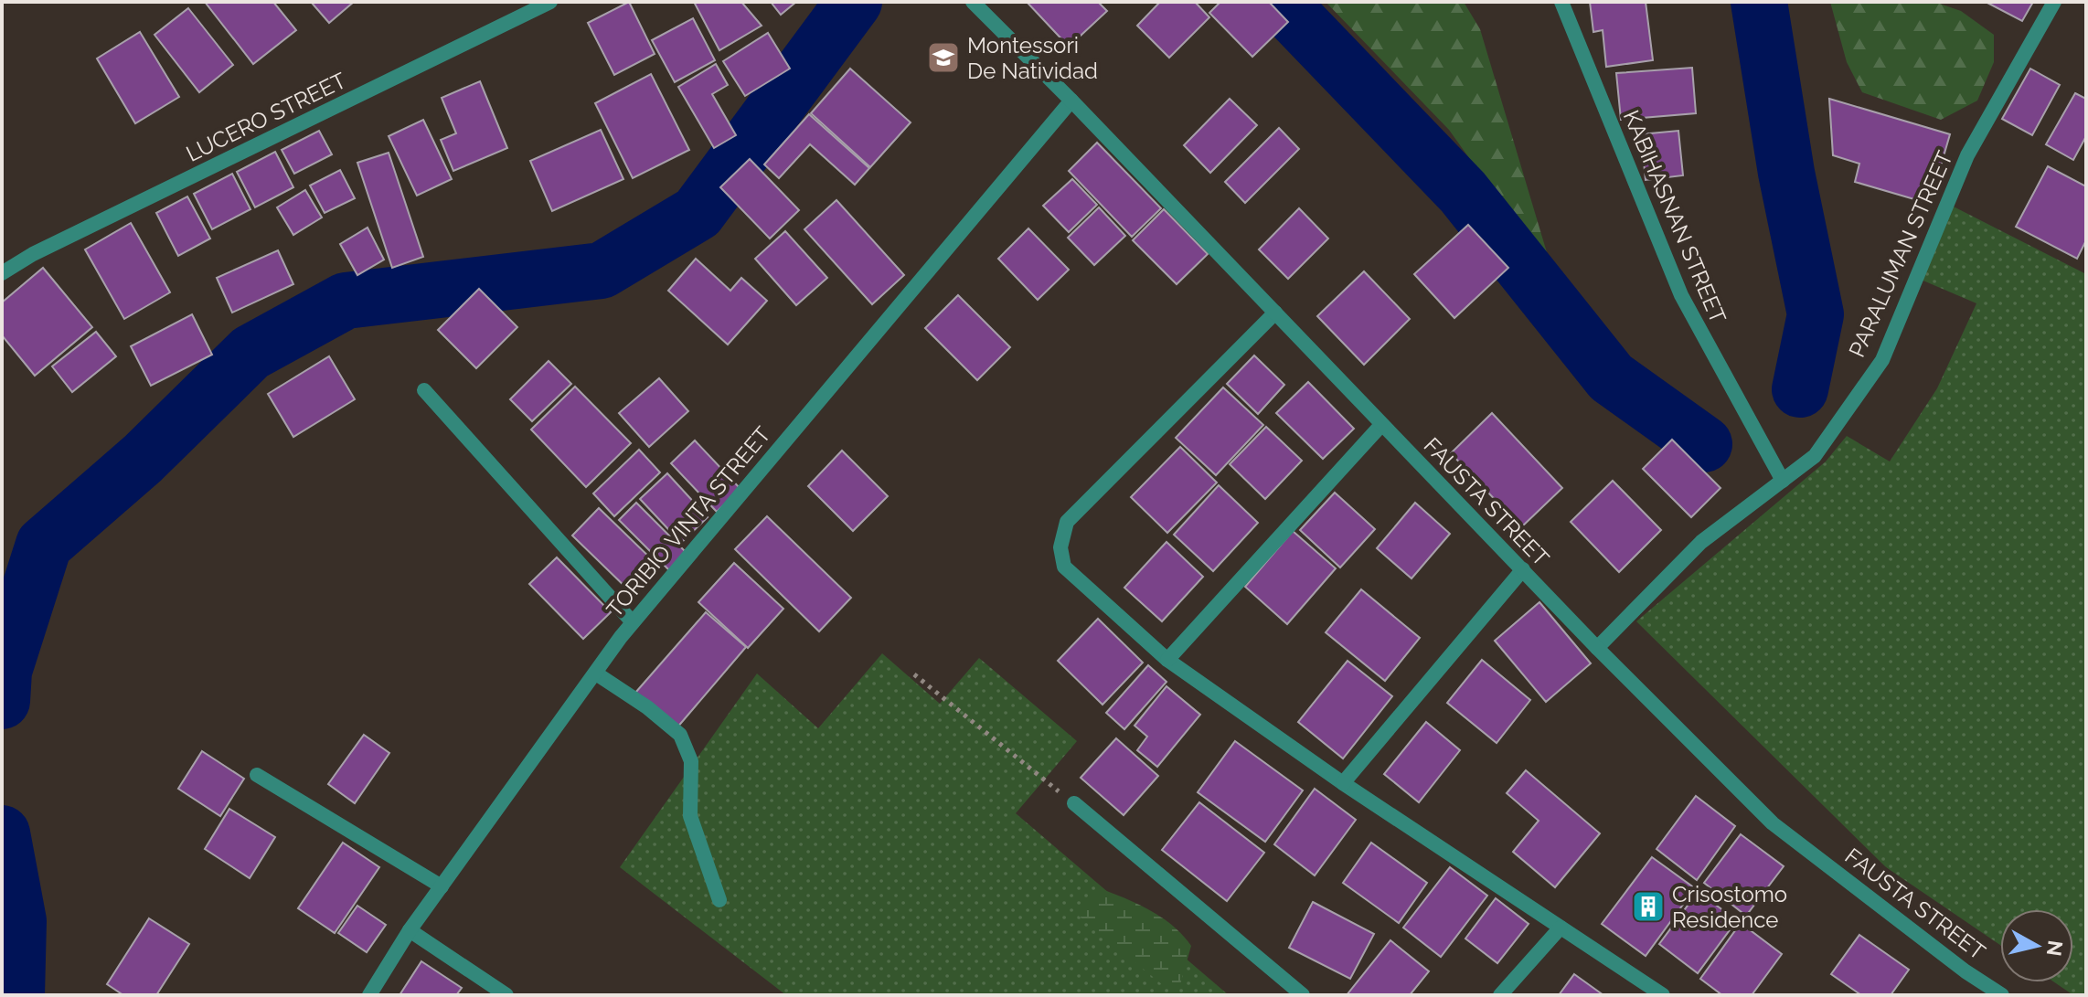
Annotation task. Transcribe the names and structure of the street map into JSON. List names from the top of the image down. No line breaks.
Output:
{"streets":{"street":["LUCERO STREET","KABIHASNAN STREET","PARALUMAN STREET","FAUSTA STREET","TORIBIO VINTA STREET"]},"crossings":[["KABIHASNAN STREET","PARALUMAN STREET"],["PARALUMAN STREET","FAUSTA STREET"],["FAUSTA STREET","TORIBIO VINTA STREET"]],"places":{"school or university":["Montessori De Natividad"],"building":["Crisostomo Residence"]},"north":"right"}
